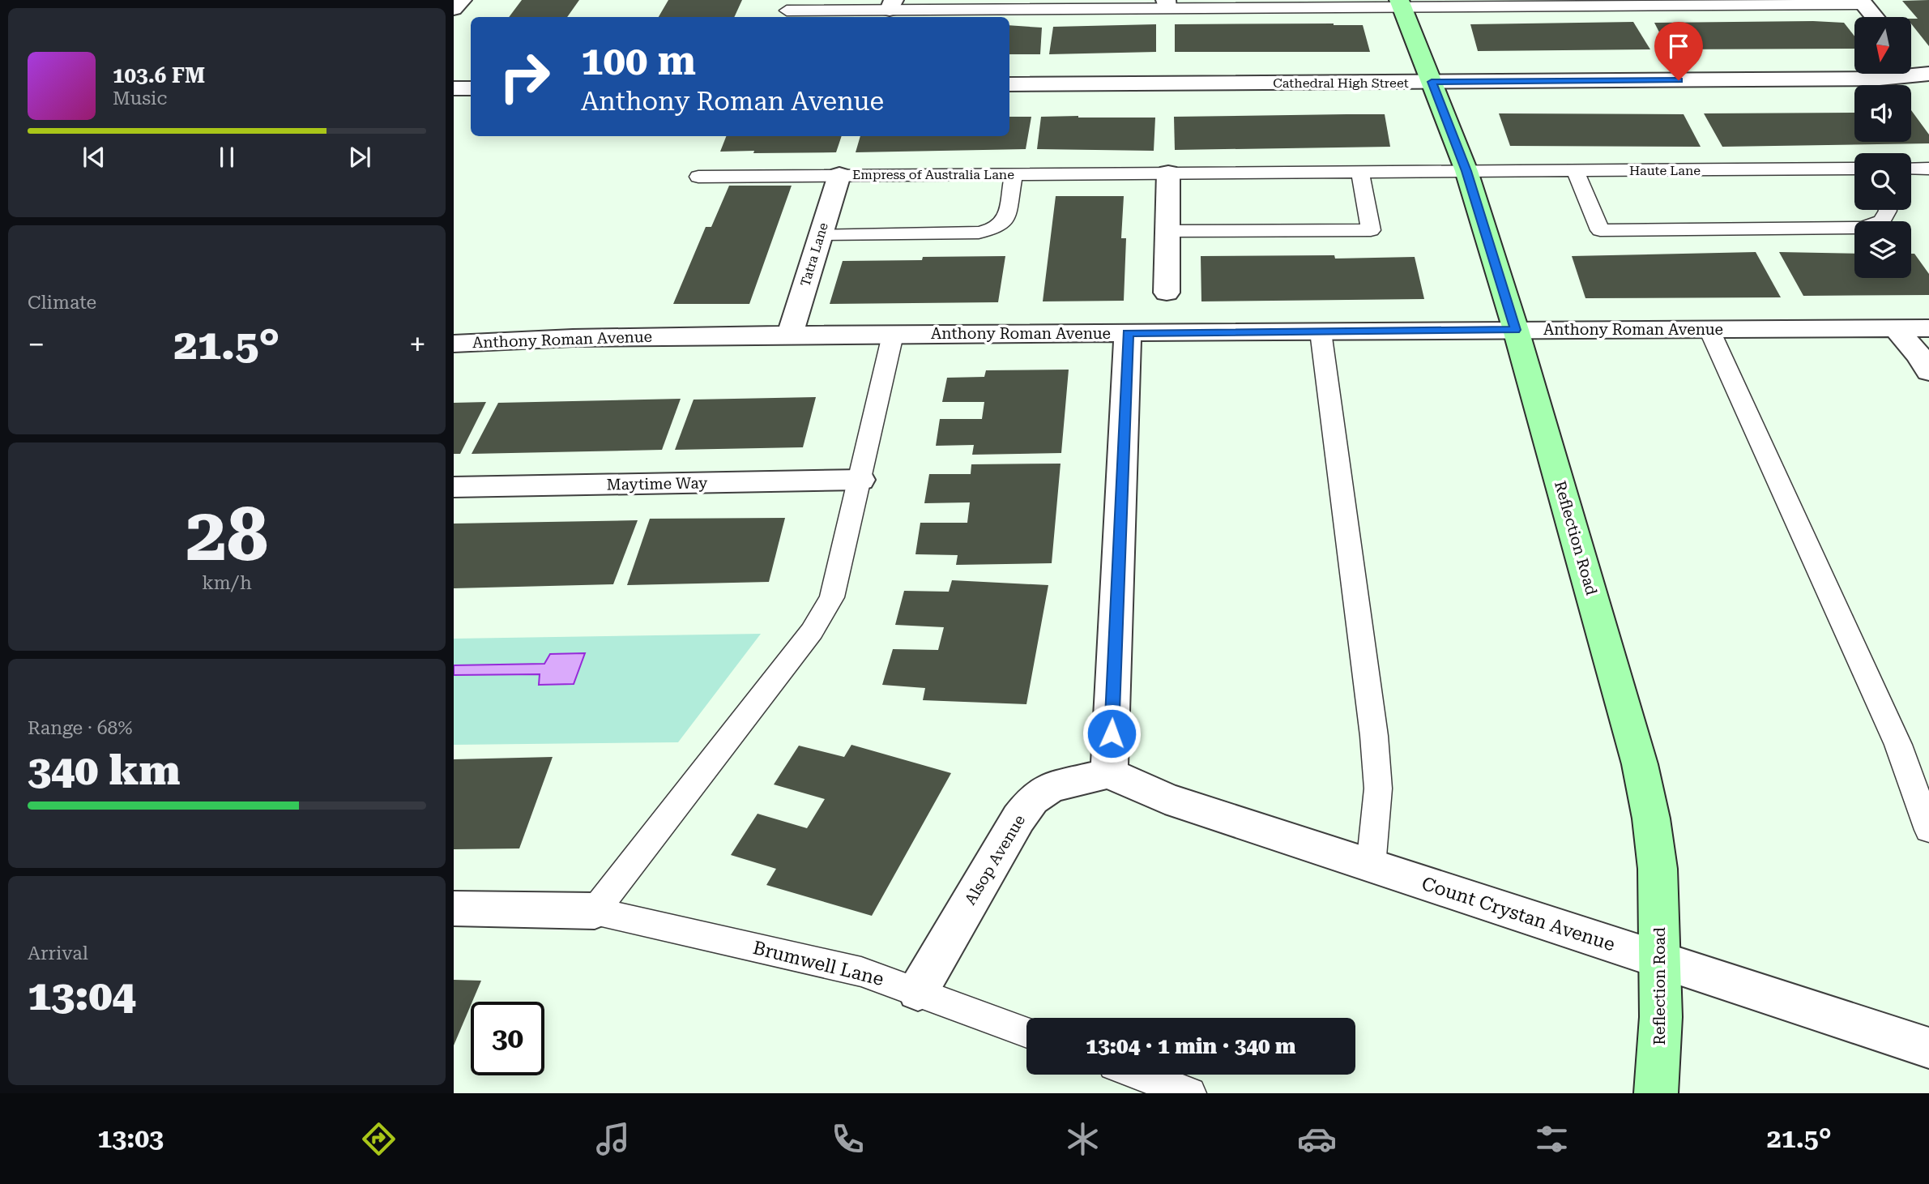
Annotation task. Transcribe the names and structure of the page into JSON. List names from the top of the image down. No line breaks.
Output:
{"streets":{"street":["Cathedral High Street","Tatra Lane","Anthony Roman Avenue","Maytime Way","Reflection Road","Alsop Avenue","Count Crystan Avenue"],"lane":["Haute Lane","Empress of Australia Lane","Brumwell Lane"]},"crossings":[["Cathedral High Street","Reflection Road"],["Haute Lane","Empress of Australia Lane"],["Haute Lane","Reflection Road"],["Empress of Australia Lane","Tatra Lane"],["Empress of Australia Lane","Reflection Road"],["Tatra Lane","Anthony Roman Avenue"],["Anthony Roman Avenue","Reflection Road"],["Reflection Road","Count Crystan Avenue"],["Alsop Avenue","Count Crystan Avenue"],["Alsop Avenue","Brumwell Lane"]],"north":"bottom","page":{"turn":["100 m","Anthony Roman Avenue"],"song":["103.6 FM","Music"],"tile":["Climate",["28","km/h"],["Range · 68%","340 km"],["Arrival","13:04"]],"heat":["−","21.5°","+"],"limit":"30","trip":"13:04 · 1 min · 340 m","tabs":["13:03","21.5°"]}}
